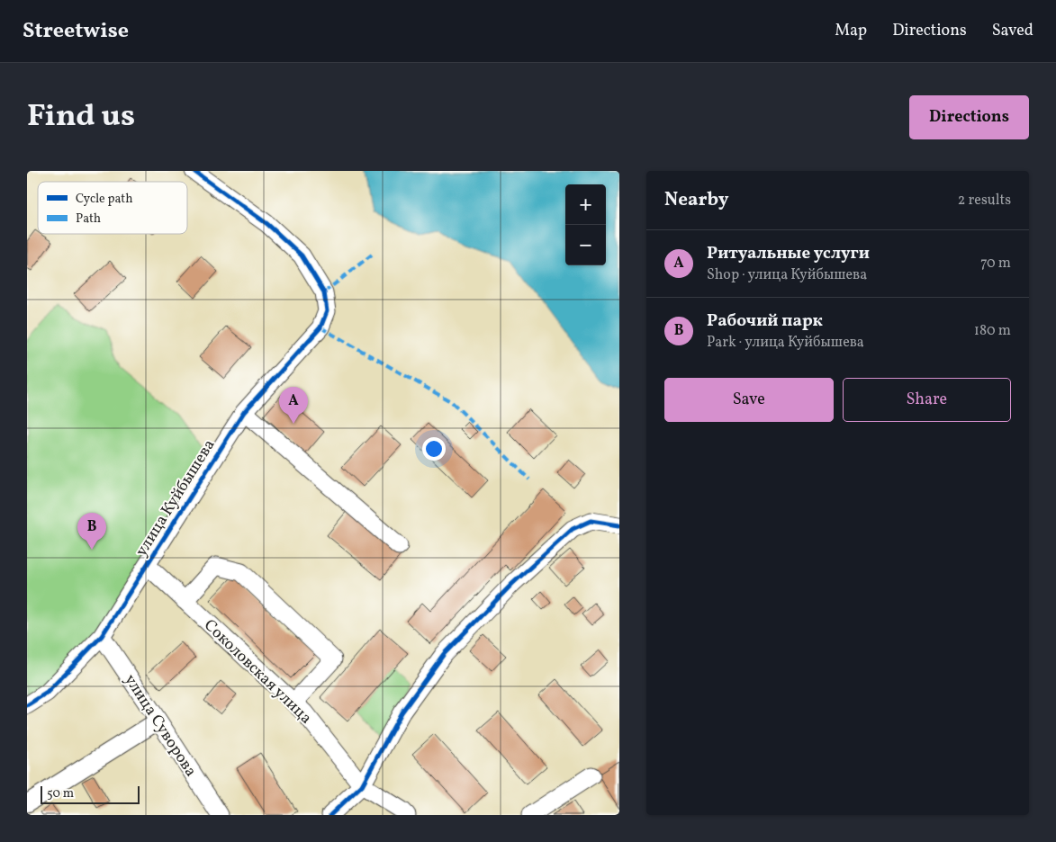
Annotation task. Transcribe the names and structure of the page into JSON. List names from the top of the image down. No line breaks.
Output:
{"streets":{"street":["улица Куйбышева","Соколовская улица","улица Суворова"]},"crossings":[["улица Куйбышева","Соколовская улица"],["улица Куйбышева","улица Суворова"]],"legend":["Cycle path","Path"],"scale_bar":"50 m","page":{"header":"Streetwise","nav":["Map","Directions","Saved"],"title":"Find us","buttons":["Directions",["Save","Share"]],"heading":["Nearby","2 results"],"map_buttons":["+","−"],"list":[{"mark":"A","name":"Ритуальные услуги","note":"Shop · улица Куйбышева","value":"70 m"},{"mark":"B","name":"Рабочий парк","note":"Park · улица Куйбышева","value":"180 m"}],"pins":["A","B"],"scale":"50 m"}}
